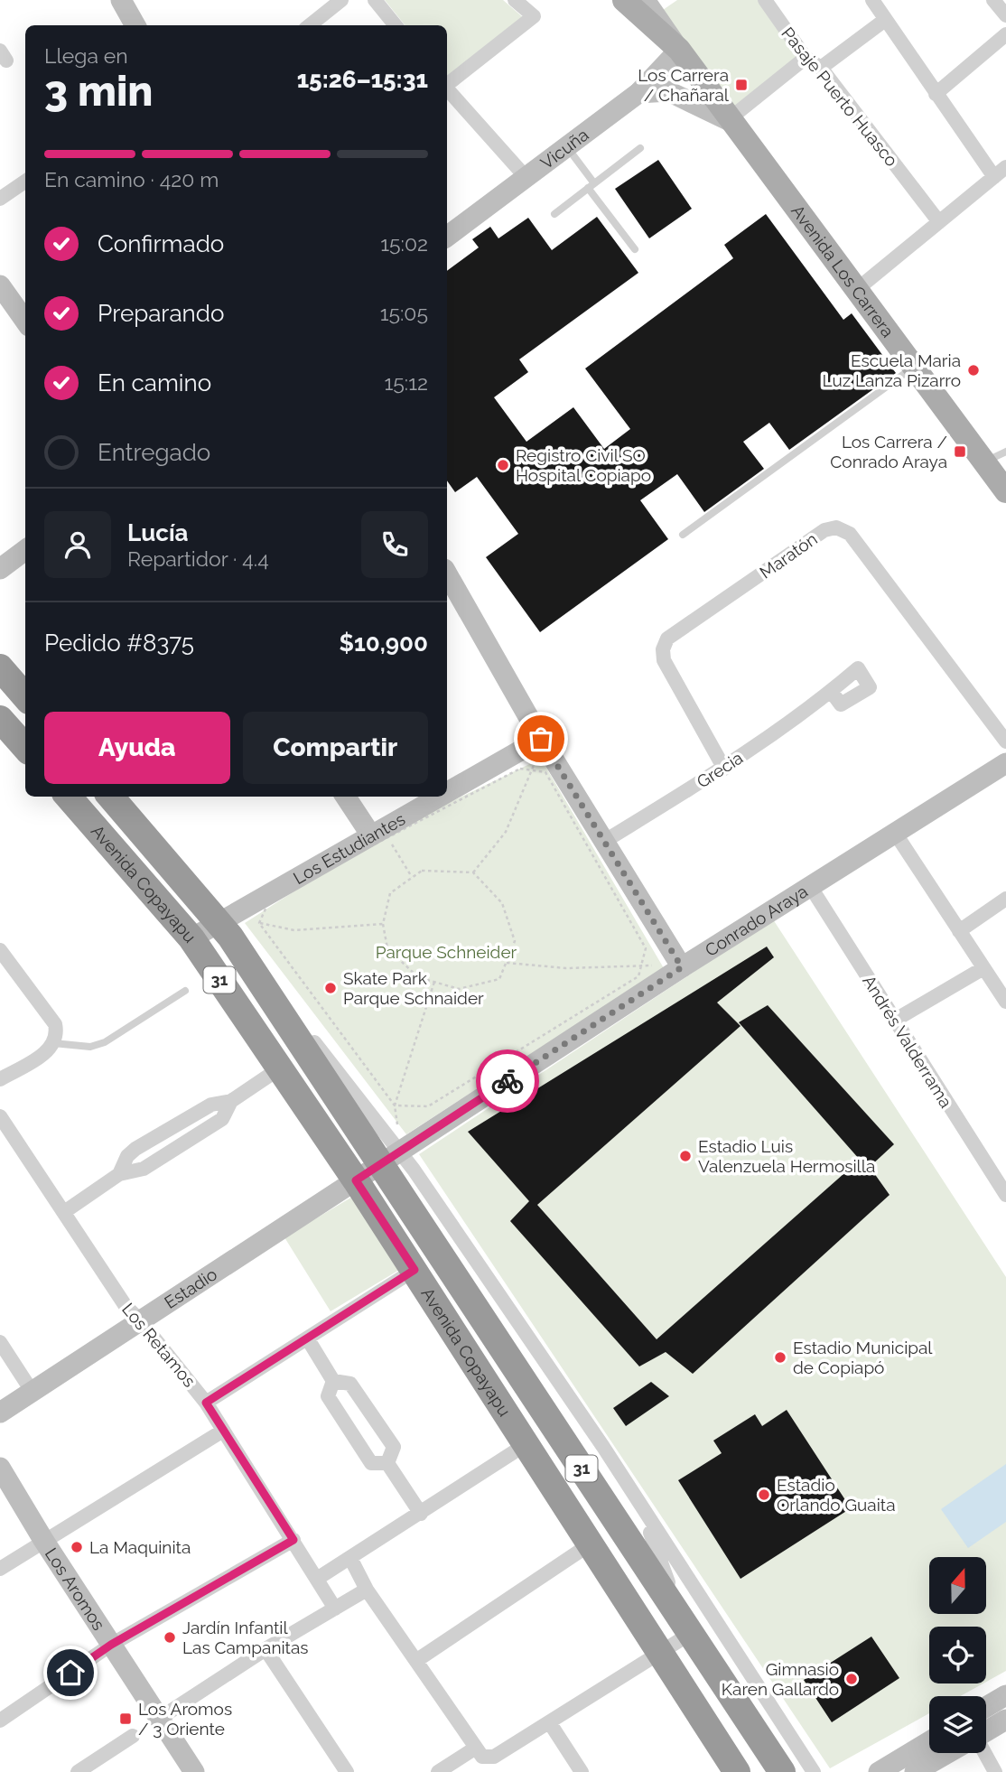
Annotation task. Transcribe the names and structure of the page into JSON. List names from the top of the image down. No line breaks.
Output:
{"streets":{"highway":["Avenida Copayapu","31"],"main road":["Avenida Los Carrera"],"street":["Pasaje Puerto Huasco","Vicuña","Maratón","Grecia","Los Estudiantes","Conrado Araya","Andrés Valderrama","Estadio","Los Retamos","Los Aromos"]},"crossings":[["Vicuña","Avenida Los Carrera"],["Maratón","Grecia"],["Los Estudiantes","Avenida Copayapu"],["Avenida Copayapu","Conrado Araya"],["Avenida Copayapu","Estadio"],["Conrado Araya","Andrés Valderrama"],["Conrado Araya","Estadio"],["Estadio","Los Retamos"]],"parks":["Parque Schneider"],"places":{"transit":["Los Carrera / Chañaral","Los Carrera / Conrado Araya","Los Aromos / 3 Oriente"],"other":["Escuela Maria Luz Lanza Pizarro","Registro Civil SO Hospital Copiapo","Skate Park Parque Schnaider","Estadio Luis Valenzuela Hermosilla","Estadio Municipal de Copiapó","Estadio Orlando Guaita","La Maquinita","Jardín Infantil Las Campanitas","Gimnasio Karen Gallardo"]},"north":"top","page":{"heading":["3 min","Llega en","15:26–15:31"],"panel":["Lucía","Repartidor · 4.4","Pedido #8375","$10,900"],"bar":"En camino · 420 m","list":[["Confirmado","15:02"],["Preparando","15:05"],["En camino","15:12"],"Entregado"],"buttons":["Ayuda","Compartir"]}}
